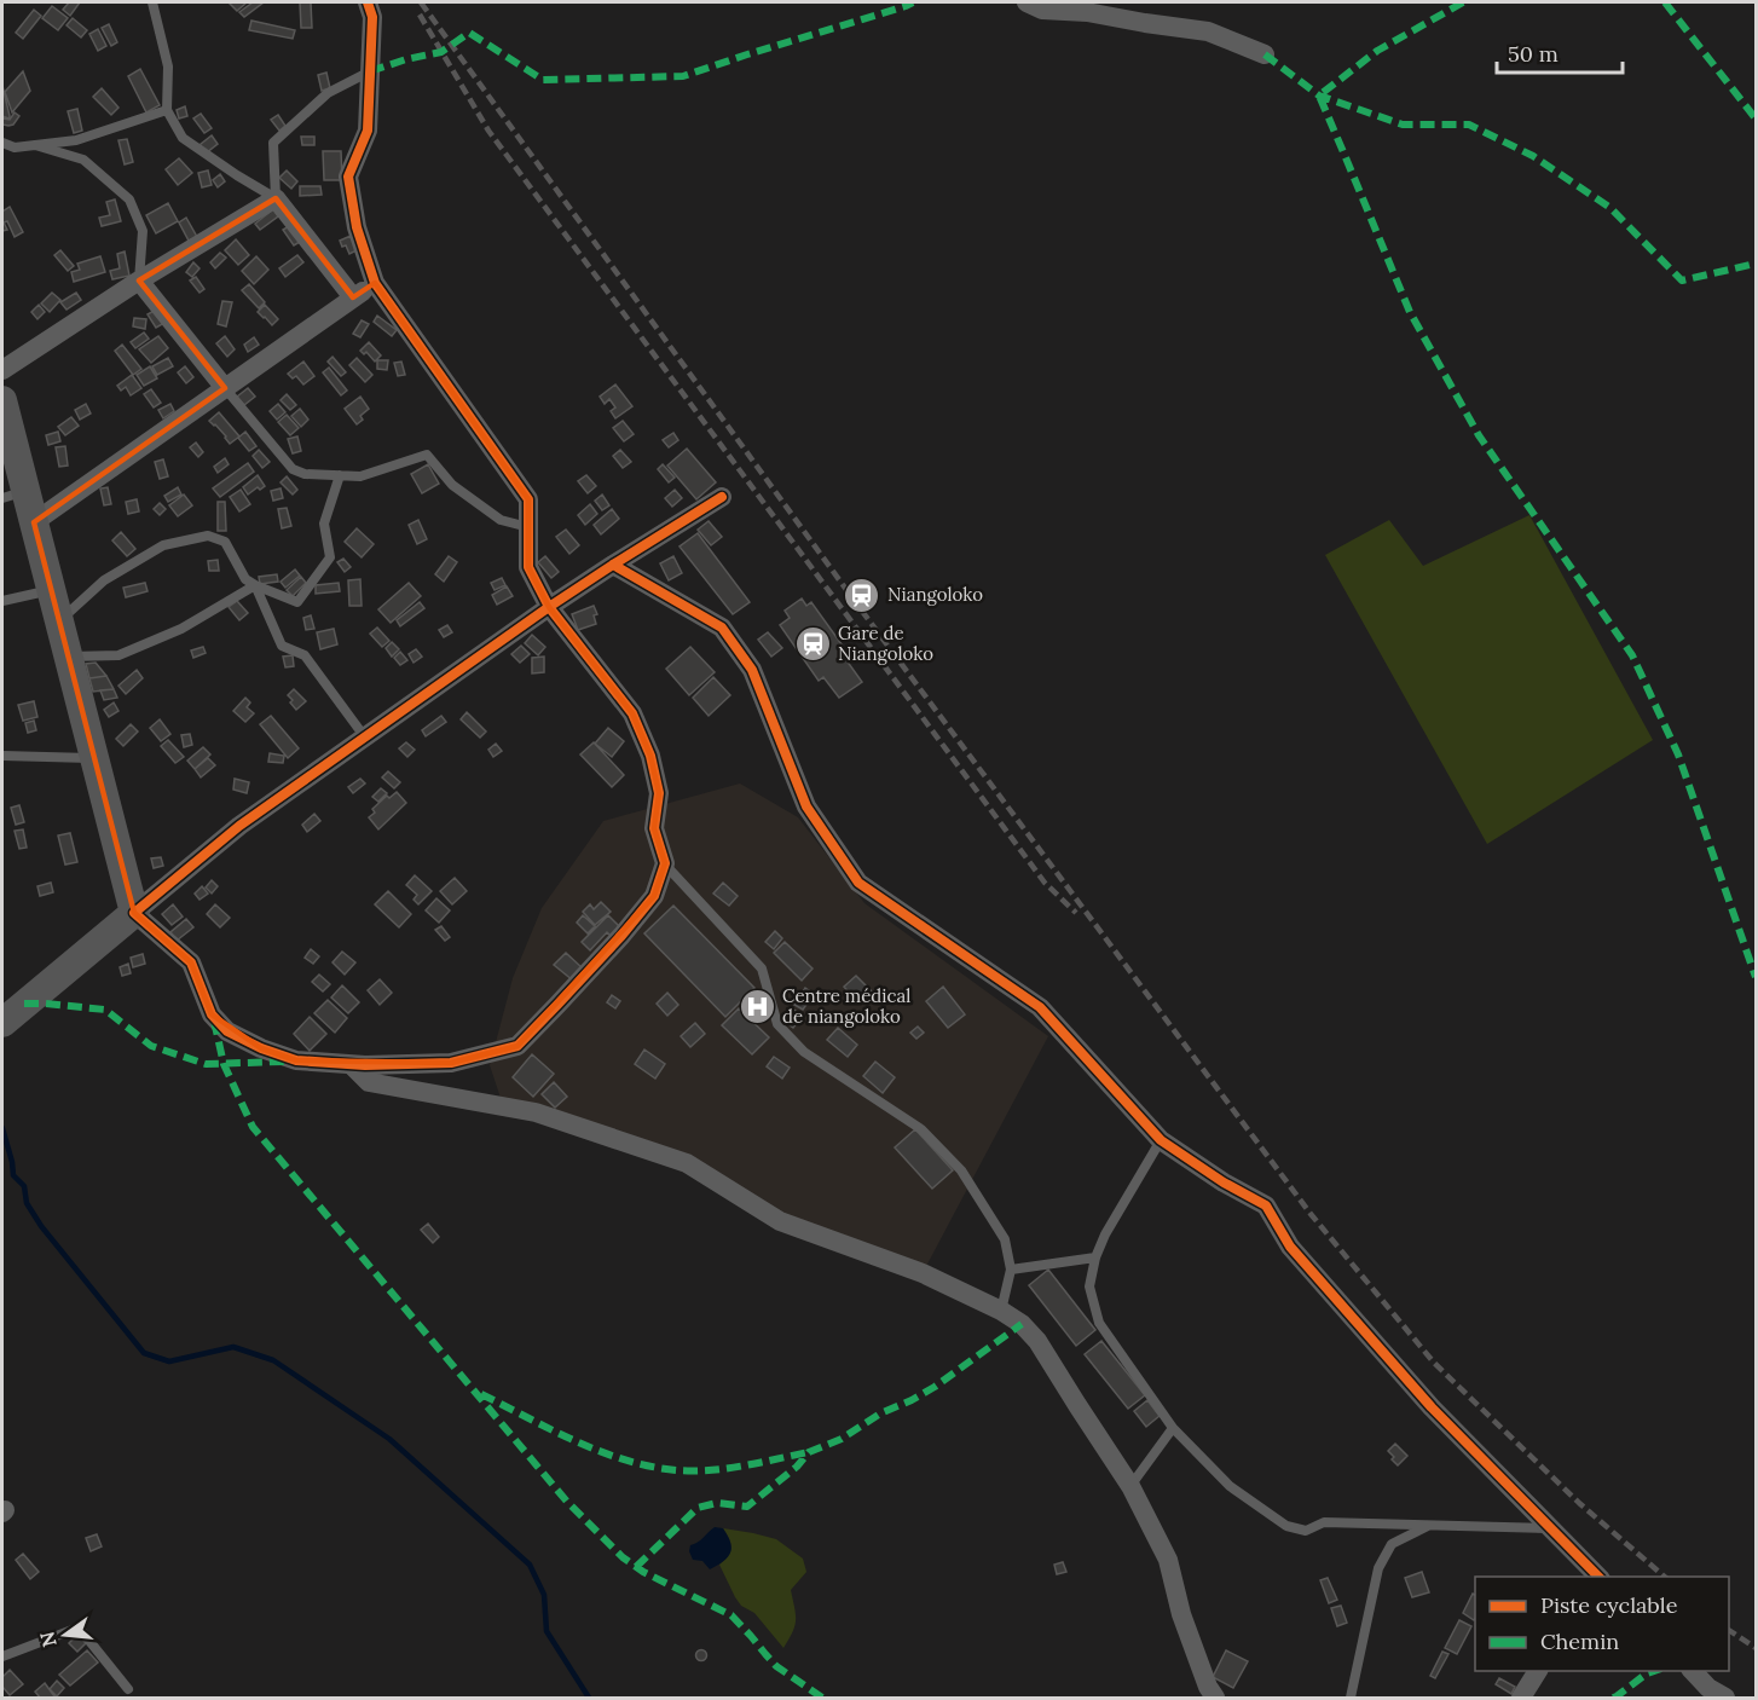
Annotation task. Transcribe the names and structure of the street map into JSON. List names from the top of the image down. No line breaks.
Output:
{"places":{"station":["Niangoloko","Gare de Niangoloko"],"hospital":["Centre médical de niangoloko"]},"legend":["Piste cyclable","Chemin"],"scale_bar":"50 m","north":"left"}
